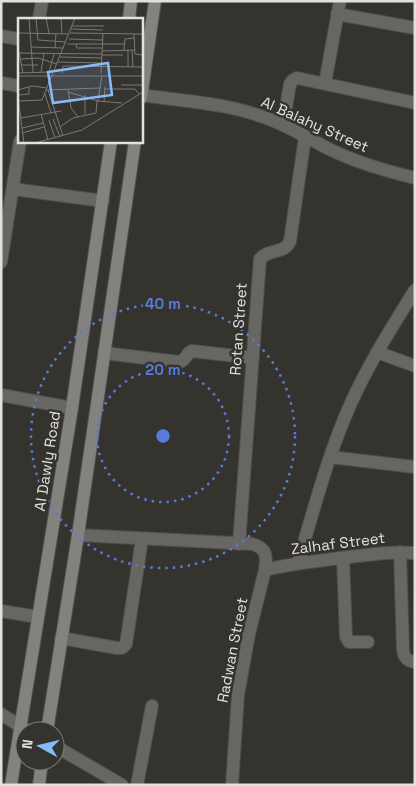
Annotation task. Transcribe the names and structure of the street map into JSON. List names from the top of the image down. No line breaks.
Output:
{"streets":{"street":["Al Balahy Street","Rotan Street","Al Dawly Road","Zalhaf Street","Radwan Street"]},"crossings":[["Al Balahy Street","Rotan Street"],["Rotan Street","Radwan Street"],["Zalhaf Street","Radwan Street"]],"north":"left","rings":["40 m","20 m"]}
